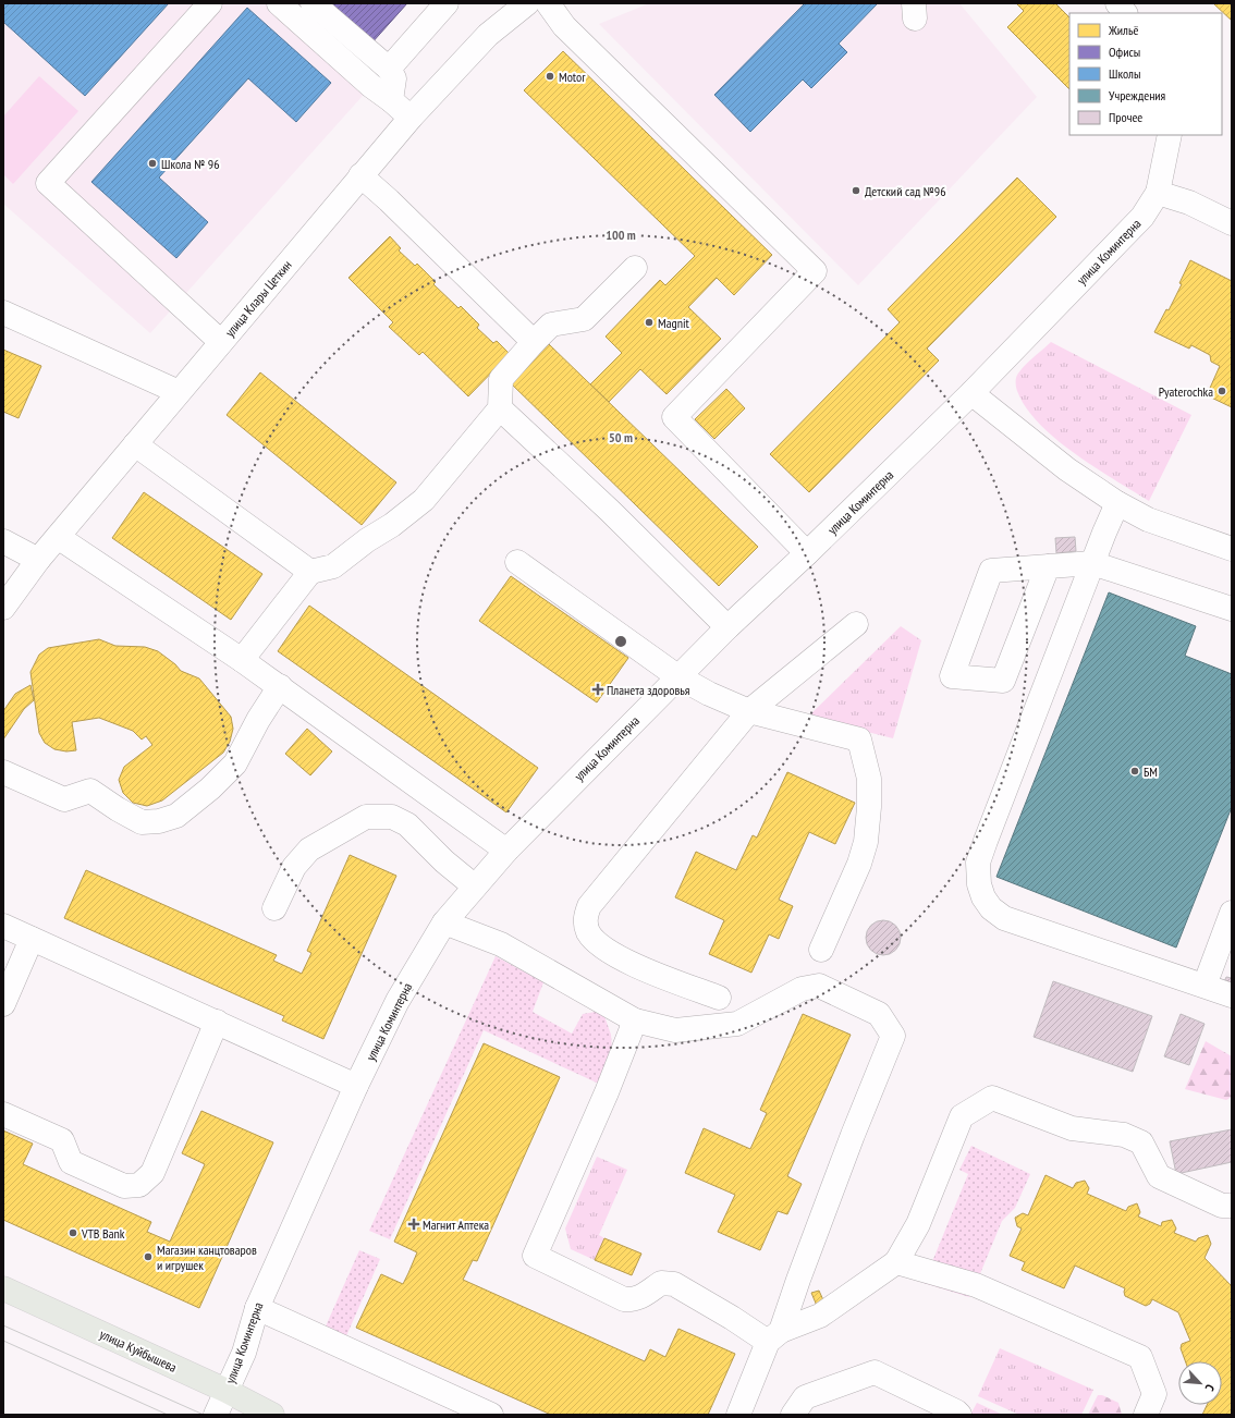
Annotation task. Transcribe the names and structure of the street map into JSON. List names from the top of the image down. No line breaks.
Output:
{"streets":{"main road":["улица Куйбышева"],"street":["улица Коминтерна","улица Клары Цеткин"]},"crossings":[["улица Коминтерна","улица Куйбышева"]],"places":{"other":["Motor","Школа № 96","Детский сад №96","Magnit","Pyaterochka","БМ","VTB Bank","Магазин канцтоваров и игрушек"],"health":["Планета здоровья","Магнит Аптека"]},"legend":["Жильё","Офисы","Школы","Учреждения","Прочее"],"north":"bottom right","rings":["100 m","50 m"]}
